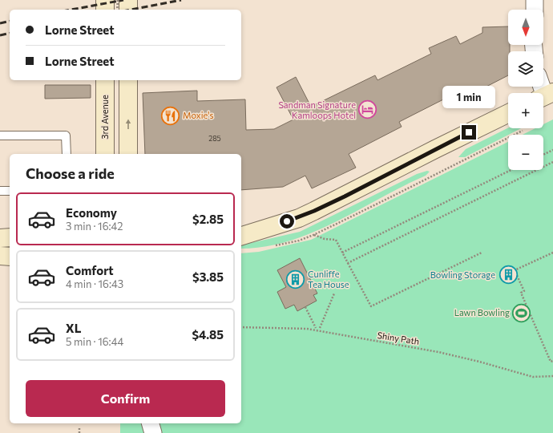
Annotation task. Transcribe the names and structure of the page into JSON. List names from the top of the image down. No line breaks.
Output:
{"streets":{"street":["3rd Avenue"],"path":["Shiny Path"]},"places":{"hotel":["Sandman Signature Kamloops Hotel"],"restaurant":["Moxie's"],"building":["Bowling Storage","Cunliffe Tea House"],"sports":["Lawn Bowling"]},"house_numbers":["285"],"north":"bottom","page":{"map_buttons":["+","−"],"banner":["Lorne Street","Lorne Street"],"bubble":"1 min","heading":"Choose a ride","list":[{"name":"Economy","note":"3 min · 16:42","value":"$2.85"},{"name":"Comfort","note":"4 min · 16:43","value":"$3.85"},{"name":"XL","note":"5 min · 16:44","value":"$4.85"}],"buttons":"Confirm"}}
